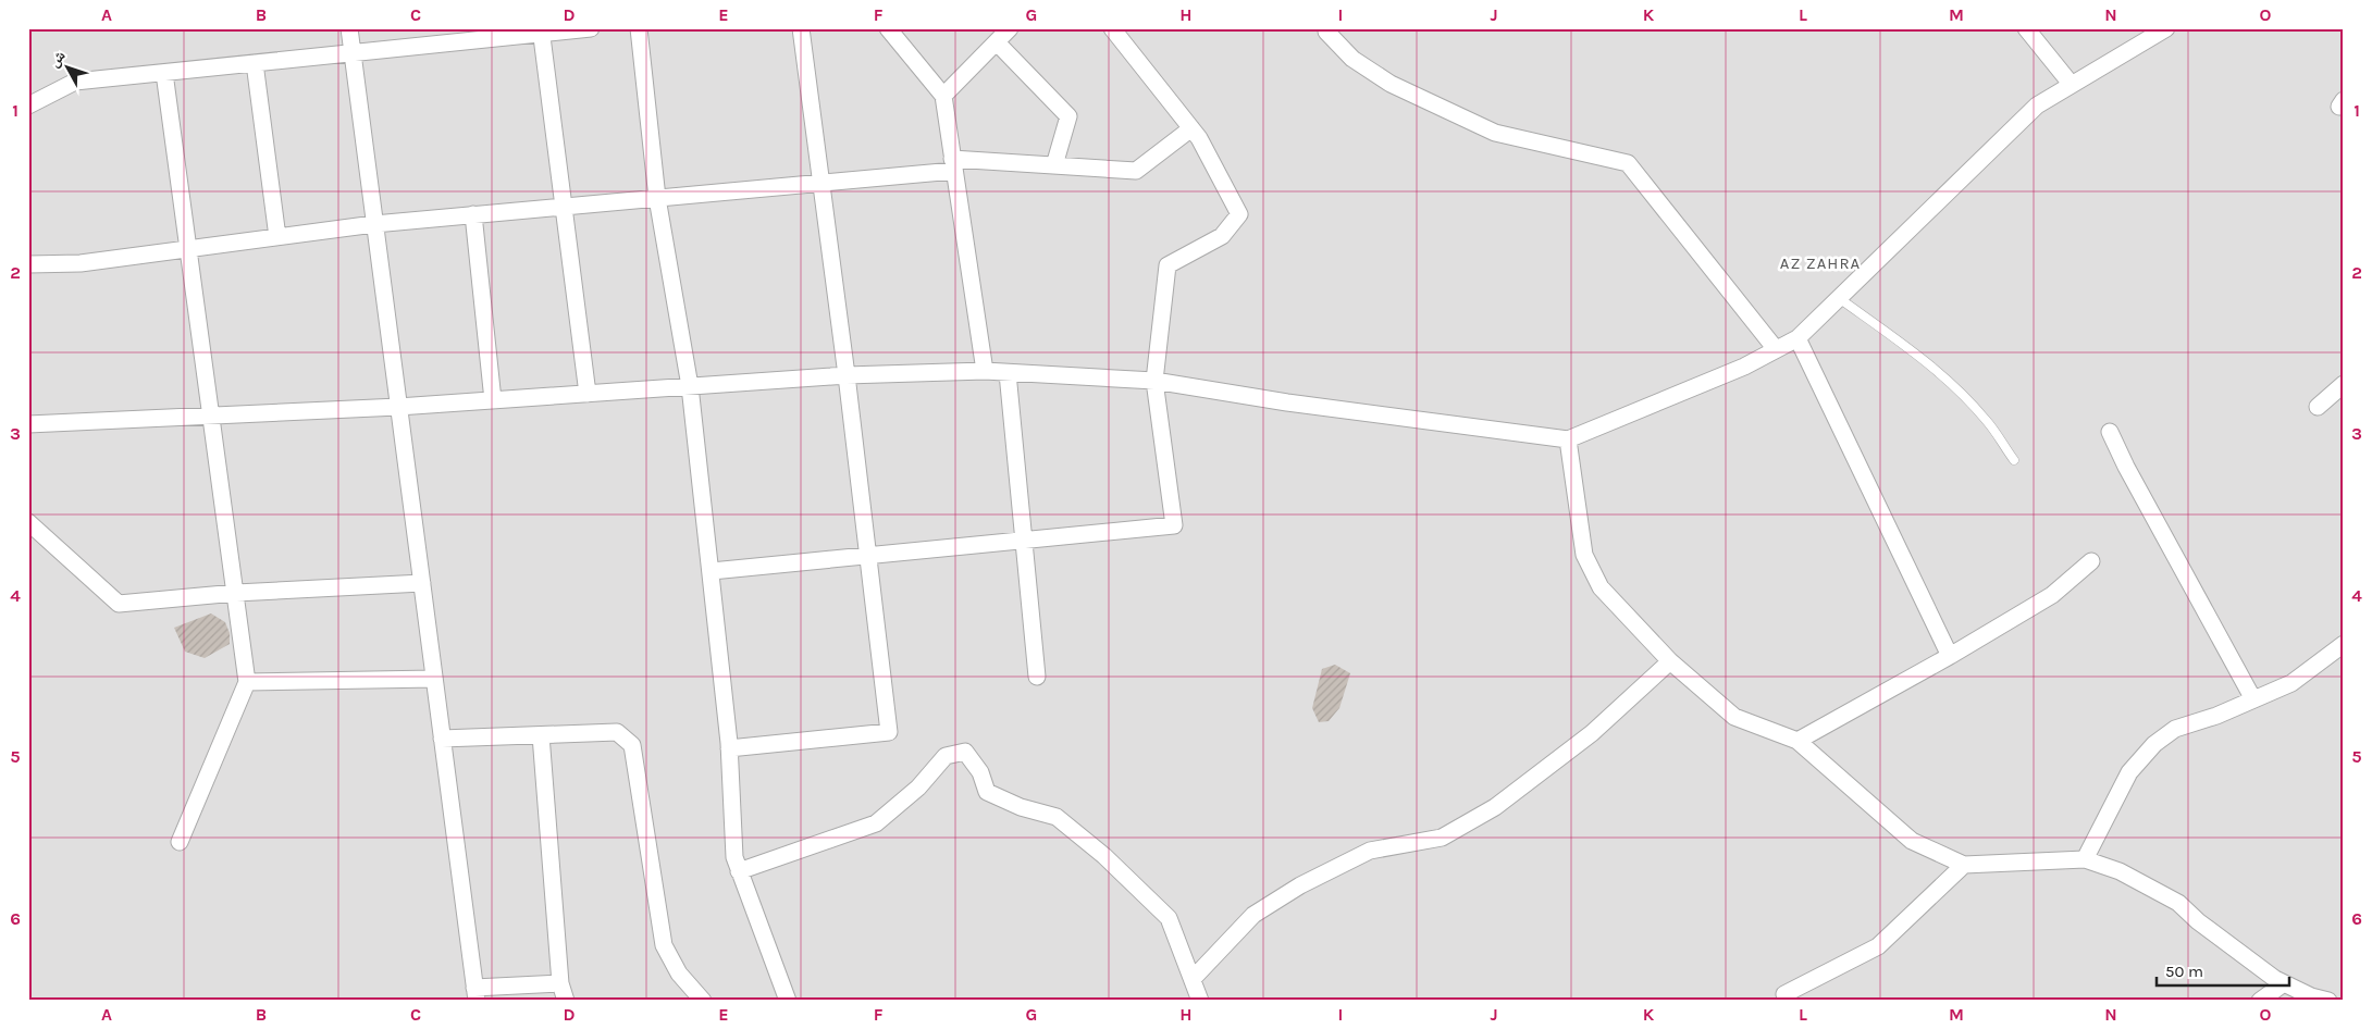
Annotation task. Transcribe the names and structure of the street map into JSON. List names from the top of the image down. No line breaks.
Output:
{"districts":["AZ ZAHRA"],"scale_bar":"50 m","north":"top left","grid":{"columns":["A","B","C","D","E","F","G","H","I","J","K","L","M","N","O"],"rows":["1","2","3","4","5","6"]}}
